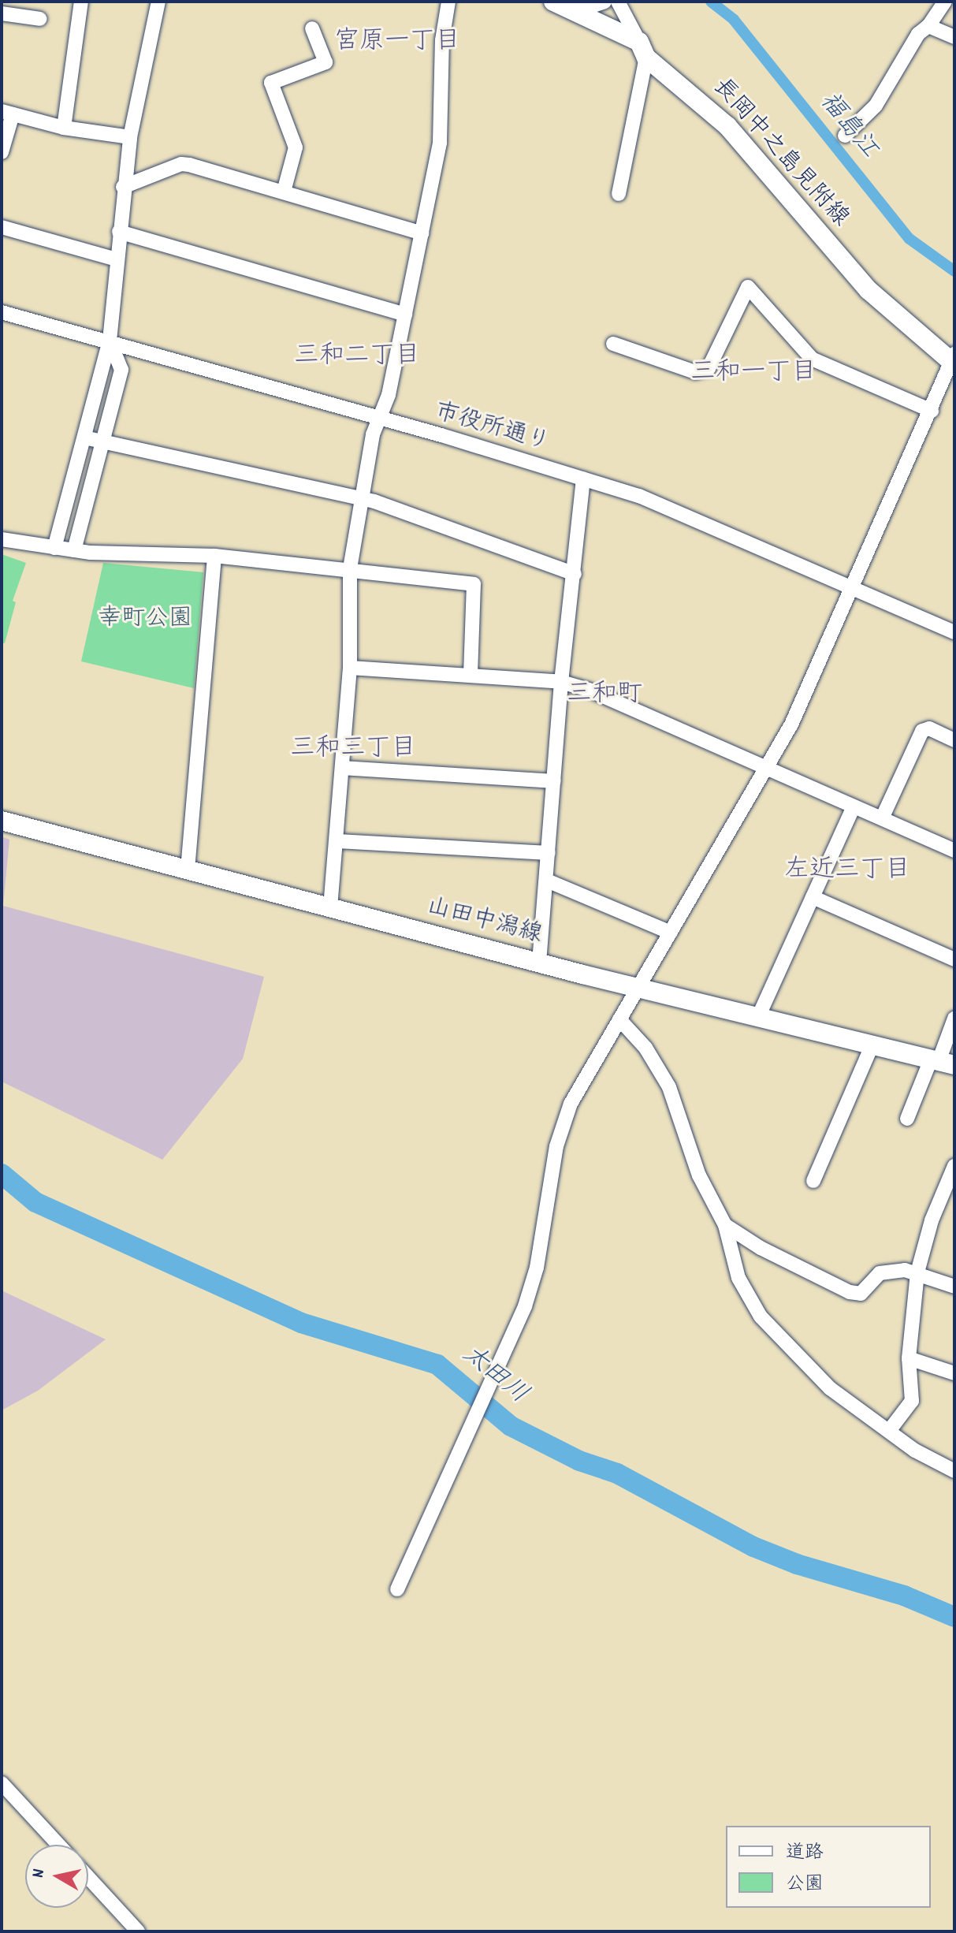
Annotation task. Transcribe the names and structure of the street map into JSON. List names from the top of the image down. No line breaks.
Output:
{"streets":{"main road":["長岡中之島見附線","山田中潟線"],"street":["市役所通り"]},"districts":["宮原一丁目","三和二丁目","三和一丁目","三和町","三和三丁目","左近三丁目"],"water":["福島江","太田川"],"parks":["幸町公園"],"legend":["道路","公園"],"north":"left"}
